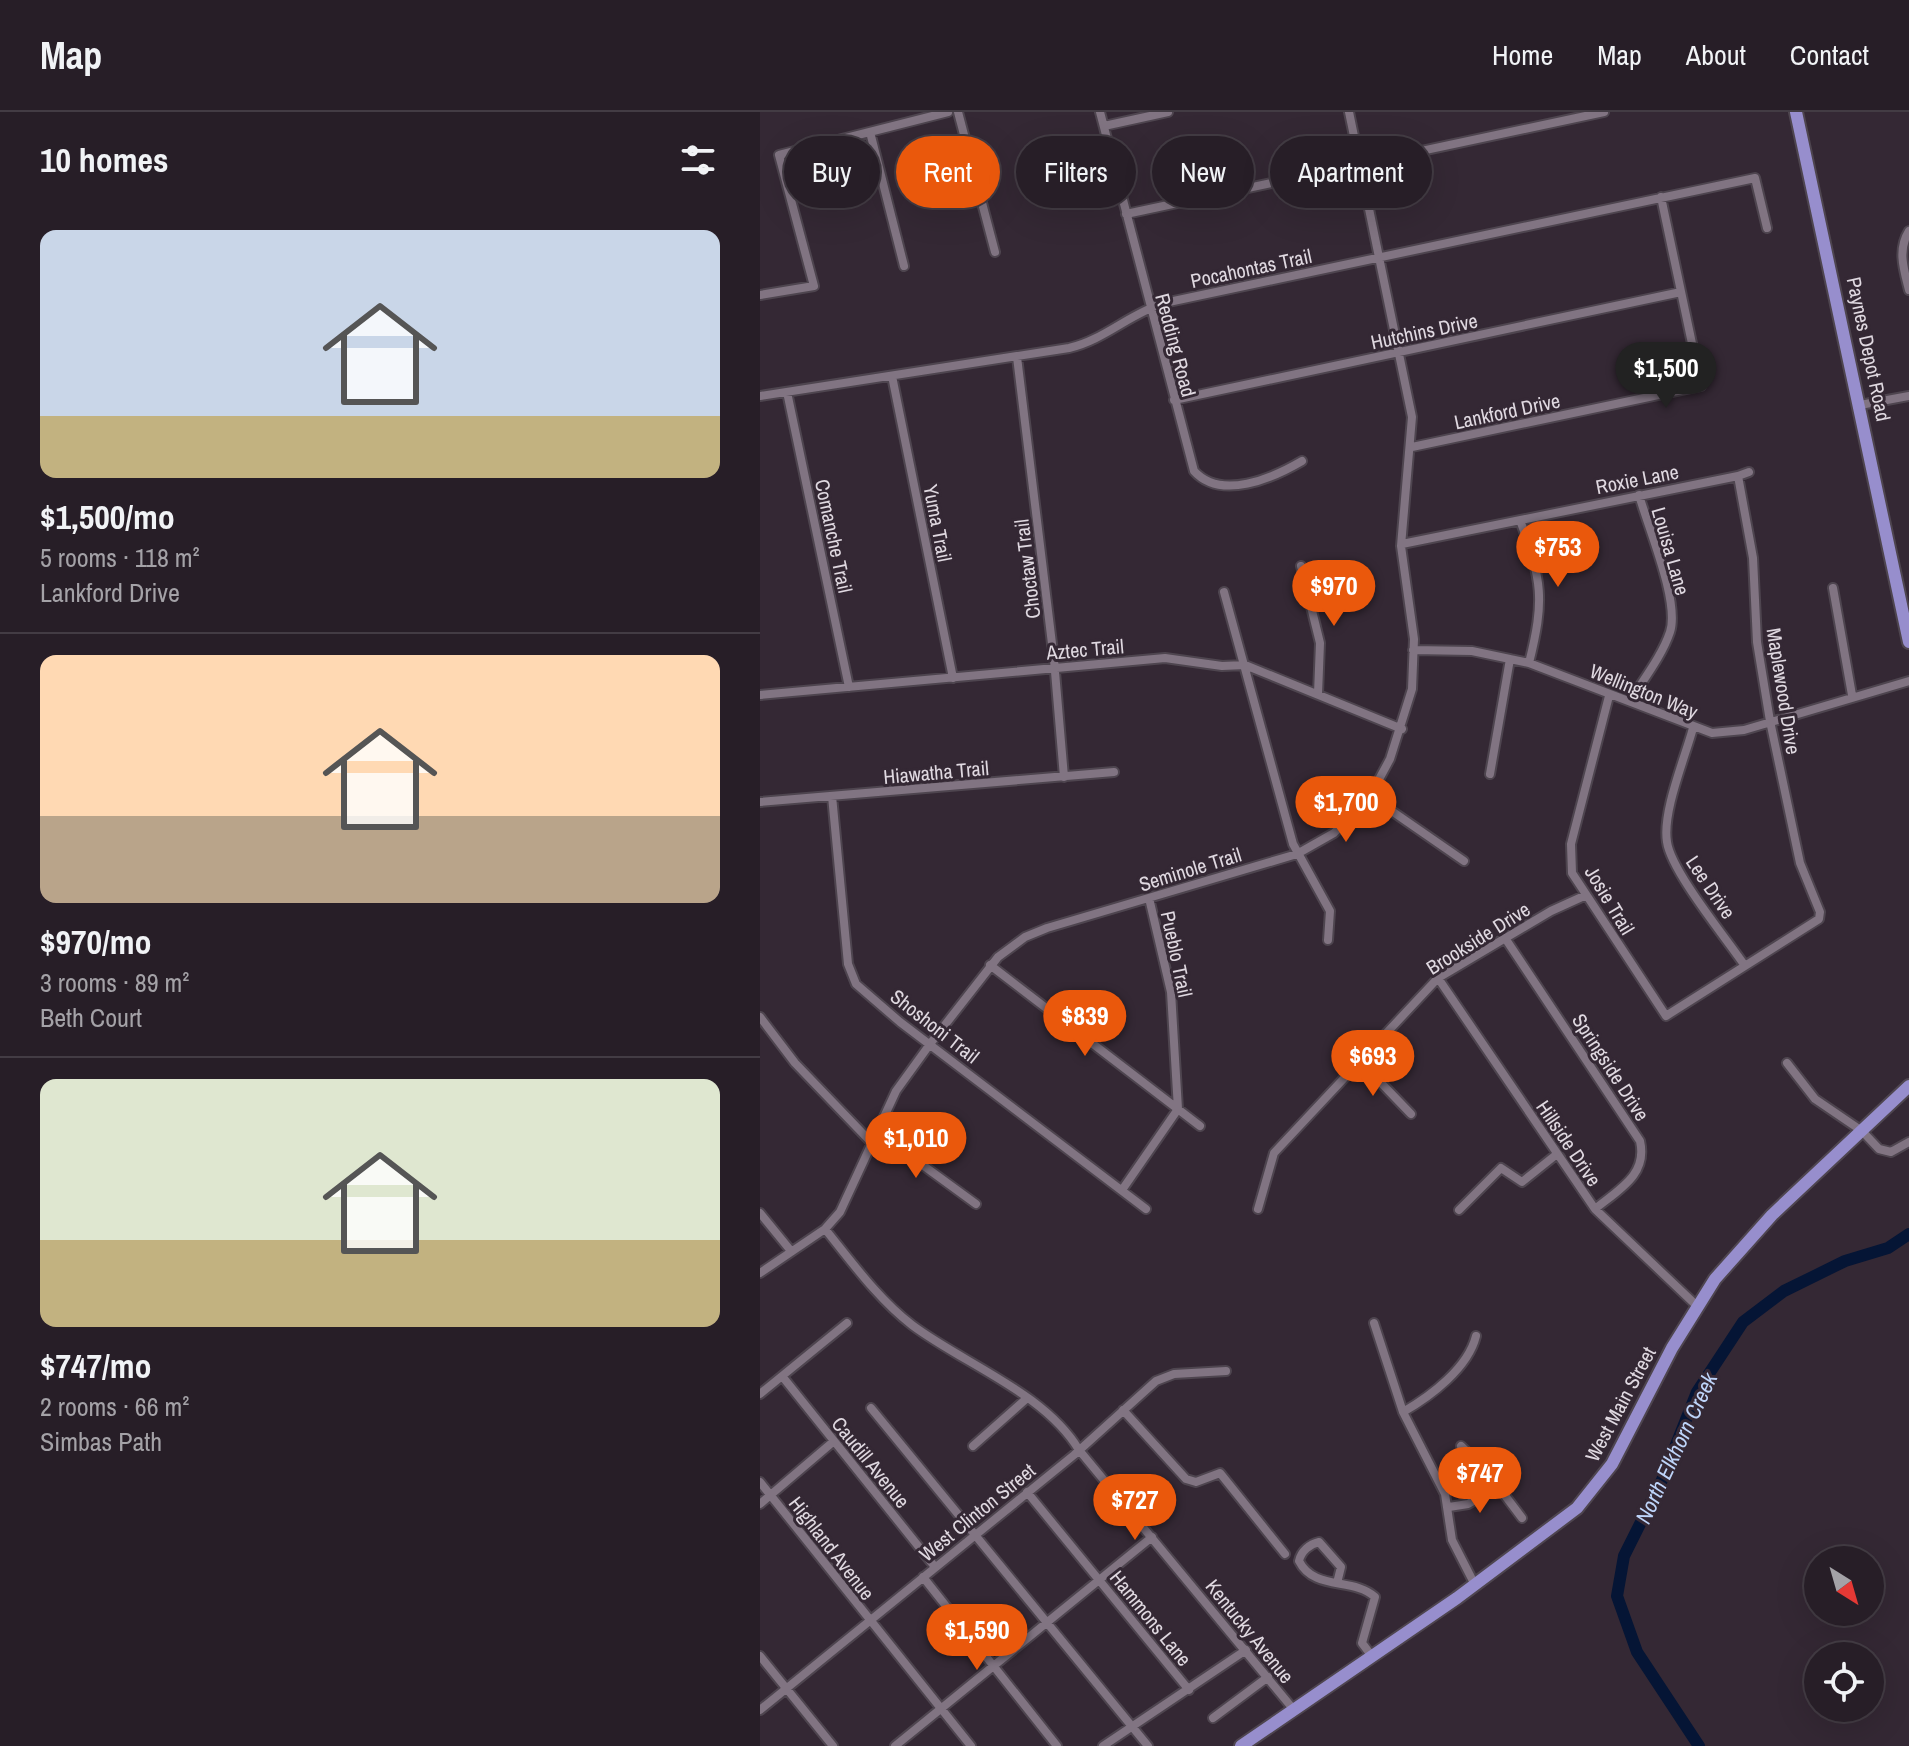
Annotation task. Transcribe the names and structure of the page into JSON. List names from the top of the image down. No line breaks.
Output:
{"streets":{"main road":["Paynes Depot Road","West Main Street"],"street":["Pocahontas Trail","Hutchins Drive","Redding Road","Lankford Drive","Roxie Lane","Yuma Trail","Comanche Trail","Louisa Lane","Choctaw Trail","Aztec Trail","Wellington Way","Maplewood Drive","Hiawatha Trail","Seminole Trail","Lee Drive","Josie Trail","Brookside Drive","Pueblo Trail","Shoshoni Trail","Springside Drive","Hillside Drive","Caudill Avenue","West Clinton Street","Highland Avenue","Hammons Lane","Kentucky Avenue"]},"crossings":[["Pocahontas Trail","Redding Road"],["Pocahontas Trail","Lankford Drive"],["Pocahontas Trail","Yuma Trail"],["Pocahontas Trail","Comanche Trail"],["Pocahontas Trail","Choctaw Trail"],["Pocahontas Trail","Seminole Trail"],["Hutchins Drive","Redding Road"],["Hutchins Drive","Lankford Drive"],["Hutchins Drive","Seminole Trail"],["Lankford Drive","Seminole Trail"],["Roxie Lane","Louisa Lane"],["Roxie Lane","Maplewood Drive"],["Roxie Lane","Seminole Trail"],["Yuma Trail","Aztec Trail"],["Comanche Trail","Aztec Trail"],["Louisa Lane","Wellington Way"],["Choctaw Trail","Aztec Trail"],["Choctaw Trail","Hiawatha Trail"],["Aztec Trail","Seminole Trail"],["Wellington Way","Maplewood Drive"],["Wellington Way","Seminole Trail"],["Wellington Way","Lee Drive"],["Wellington Way","Josie Trail"],["Maplewood Drive","Lee Drive"],["Maplewood Drive","Josie Trail"],["Hiawatha Trail","Shoshoni Trail"],["Seminole Trail","Pueblo Trail"],["Seminole Trail","Shoshoni Trail"],["Seminole Trail","Kentucky Avenue"],["Lee Drive","Josie Trail"],["Josie Trail","Brookside Drive"],["Brookside Drive","Springside Drive"],["Brookside Drive","Hillside Drive"],["Springside Drive","Hillside Drive"],["Hillside Drive","West Main Street"],["West Main Street","Kentucky Avenue"],["Caudill Avenue","West Clinton Street"],["West Clinton Street","Highland Avenue"],["West Clinton Street","Hammons Lane"],["West Clinton Street","Kentucky Avenue"]],"water":["North Elkhorn Creek"],"north":"bottom right","page":{"header":"Map","nav":["Home","Map","About","Contact"],"heading":"10 homes","chip":["Buy","Rent","Filters","New","Apartment"],"list":[{"name":"$1,500/mo","note":"5 rooms · 118 m² · Lankford Drive"},{"name":"$970/mo","note":"3 rooms · 89 m² · Beth Court"},{"name":"$747/mo","note":"2 rooms · 66 m² · Simbas Path"}],"price":["$1,500","$753","$970","$1,700","$839","$693","$1,010","$747","$727","$1,590"]}}
